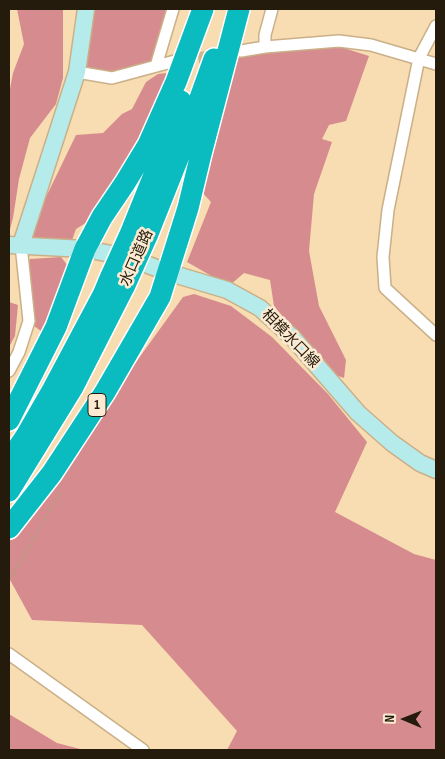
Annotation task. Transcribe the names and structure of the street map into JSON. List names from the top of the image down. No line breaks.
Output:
{"streets":{"highway":["水口道路","1"],"main road":["相模水口線"]},"crossings":[["相模水口線","1"]],"north":"left"}
